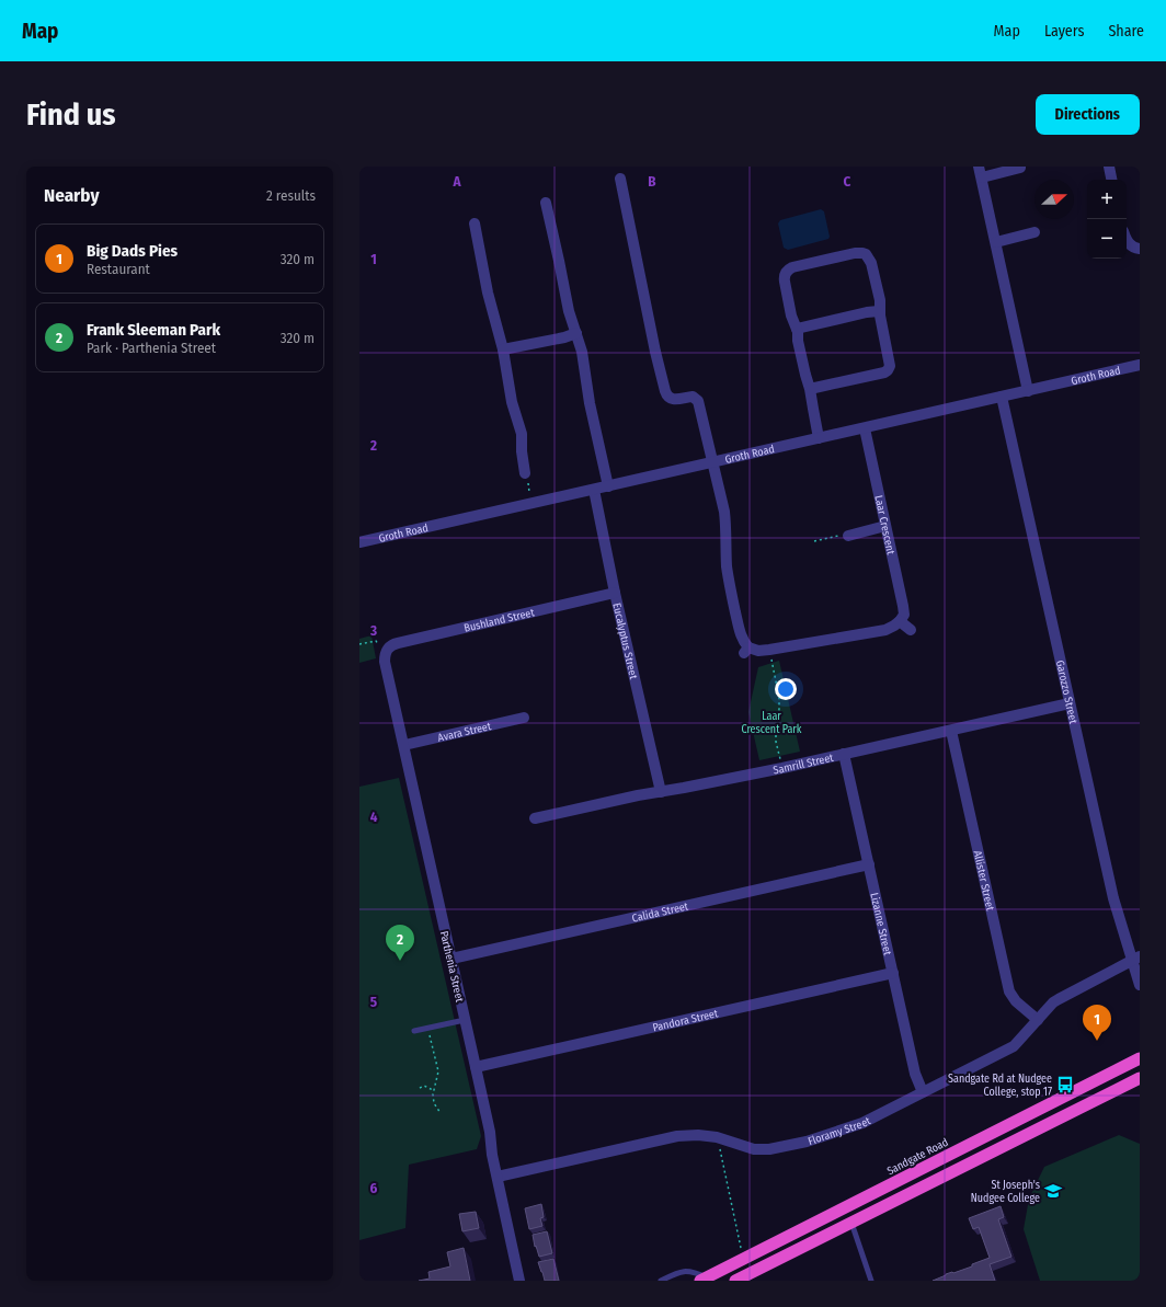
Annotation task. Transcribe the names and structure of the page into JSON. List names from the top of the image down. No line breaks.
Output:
{"streets":{"highway":["Sandgate Road"],"street":["Groth Road","Laar Crescent","Bushland Street","Eucalyptus Street","Garozzo Street","Avara Street","Samrill Street","Allister Street","Calida Street","Lizanne Street","Parthenia Street","Pandora Street","Floramy Street"]},"crossings":[["Groth Road","Laar Crescent"],["Groth Road","Eucalyptus Street"],["Groth Road","Garozzo Street"],["Bushland Street","Eucalyptus Street"],["Bushland Street","Parthenia Street"],["Eucalyptus Street","Samrill Street"],["Garozzo Street","Samrill Street"],["Garozzo Street","Floramy Street"],["Avara Street","Parthenia Street"],["Samrill Street","Allister Street"],["Samrill Street","Lizanne Street"],["Allister Street","Floramy Street"],["Calida Street","Lizanne Street"],["Calida Street","Parthenia Street"],["Lizanne Street","Pandora Street"],["Lizanne Street","Floramy Street"],["Parthenia Street","Pandora Street"],["Parthenia Street","Floramy Street"]],"parks":["Laar Crescent Park"],"places":{"bus stop":["Sandgate Rd at Nudgee College, stop 17"],"school or university":["St Joseph's Nudgee College"]},"north":"right","page":{"header":"Map","nav":["Map","Layers","Share"],"buttons":"Directions","title":"Find us","heading":["Nearby","2 results"],"map_buttons":["+","−"],"list":[{"mark":"1","name":"Big Dads Pies","note":"Restaurant","value":"320 m"},{"mark":"2","name":"Frank Sleeman Park","note":"Park · Parthenia Street","value":"320 m"}],"pins":["2","1"]},"grid":{"columns":["A","B","C"],"rows":["1","2","3","4","5","6"]}}
